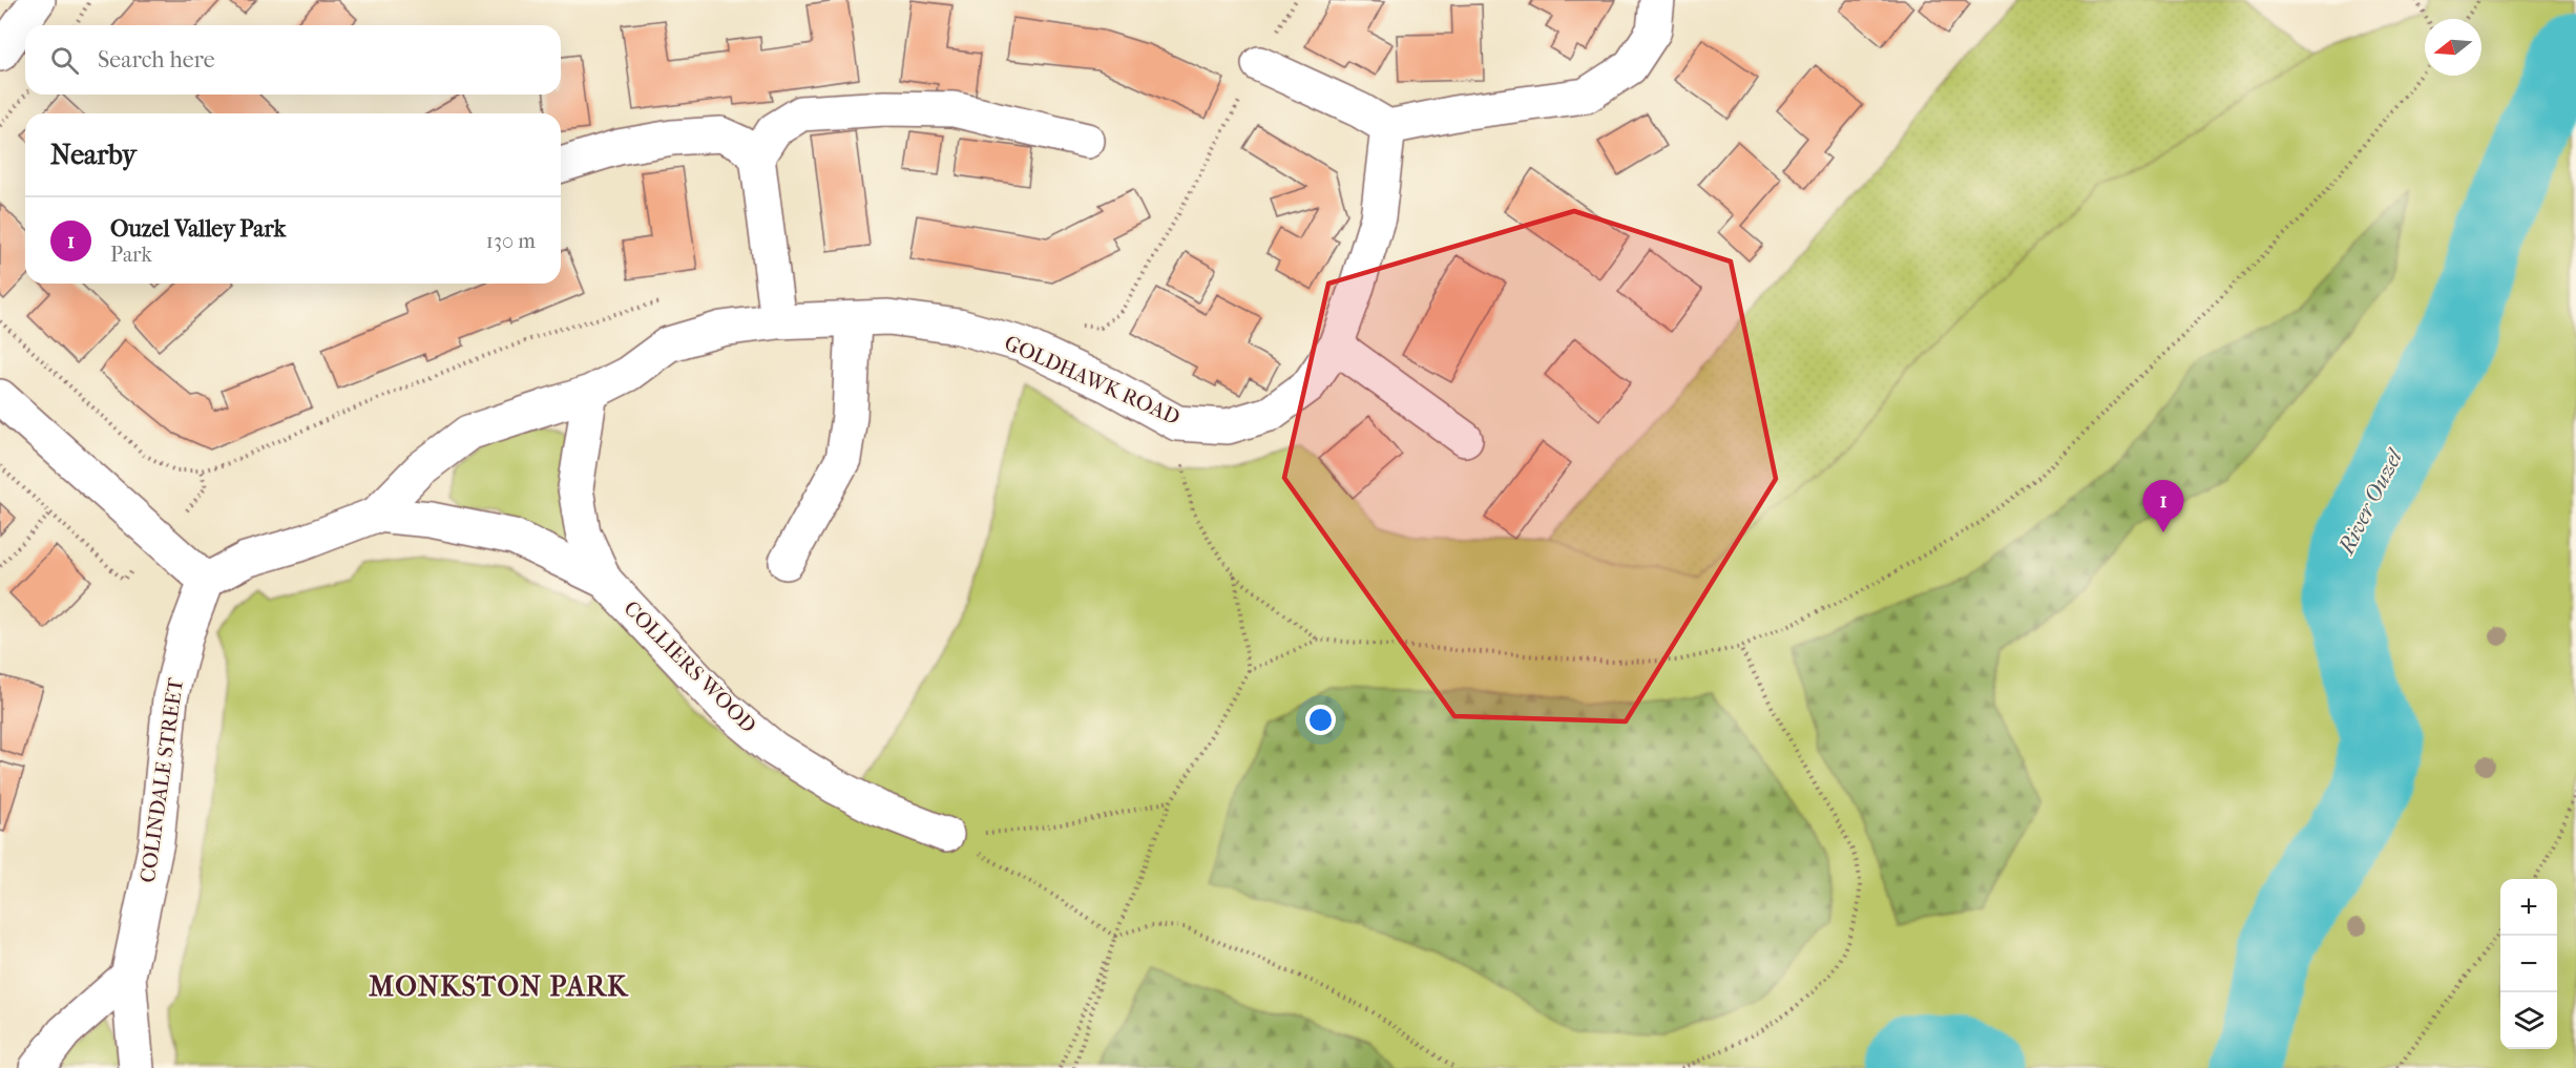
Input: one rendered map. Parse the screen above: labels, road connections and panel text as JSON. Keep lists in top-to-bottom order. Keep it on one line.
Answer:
{"streets":{"street":["GOLDHAWK ROAD","COLLIERS WOOD","COLINDALE STREET"]},"crossings":[["GOLDHAWK ROAD","COLLIERS WOOD"],["GOLDHAWK ROAD","COLINDALE STREET"]],"districts":["MONKSTON PARK"],"water":["River Ouzel"],"north":"left","page":{"search":"Search here","heading":"Nearby","list":[{"mark":"1","name":"Ouzel Valley Park","note":"Park","value":"130 m"}],"pins":"1","map_buttons":["+","−"]}}
